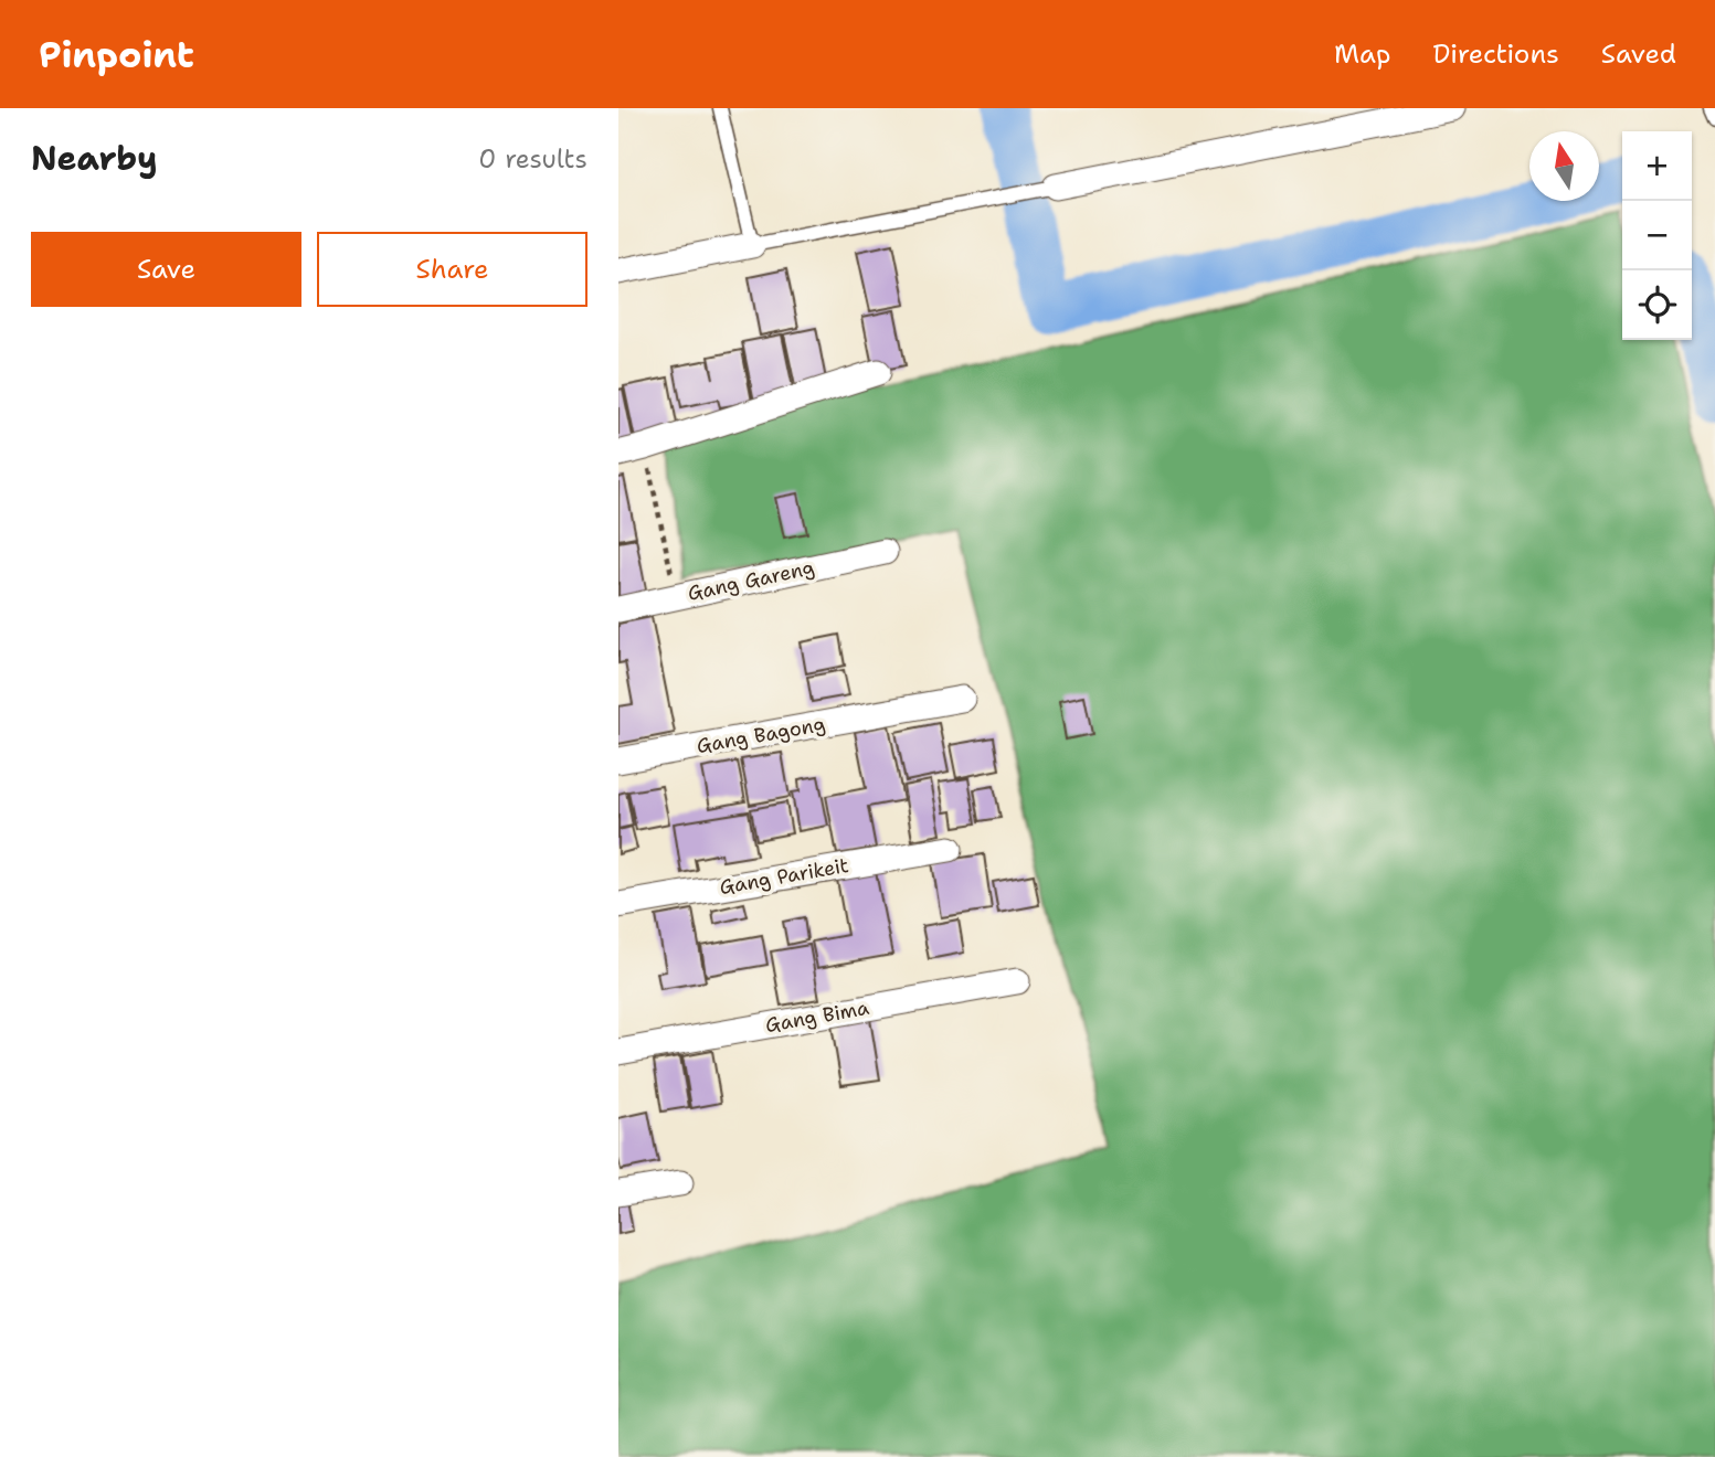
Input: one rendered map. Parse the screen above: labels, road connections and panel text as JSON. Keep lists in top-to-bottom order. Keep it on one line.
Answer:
{"streets":{"street":["Gang Gareng","Gang Bagong","Gang Parikeit","Gang Bima"]},"north":"top","page":{"header":"Pinpoint","nav":["Map","Directions","Saved"],"heading":["Nearby","0 results"],"map_buttons":["+","−"],"buttons":["Save","Share"]}}
